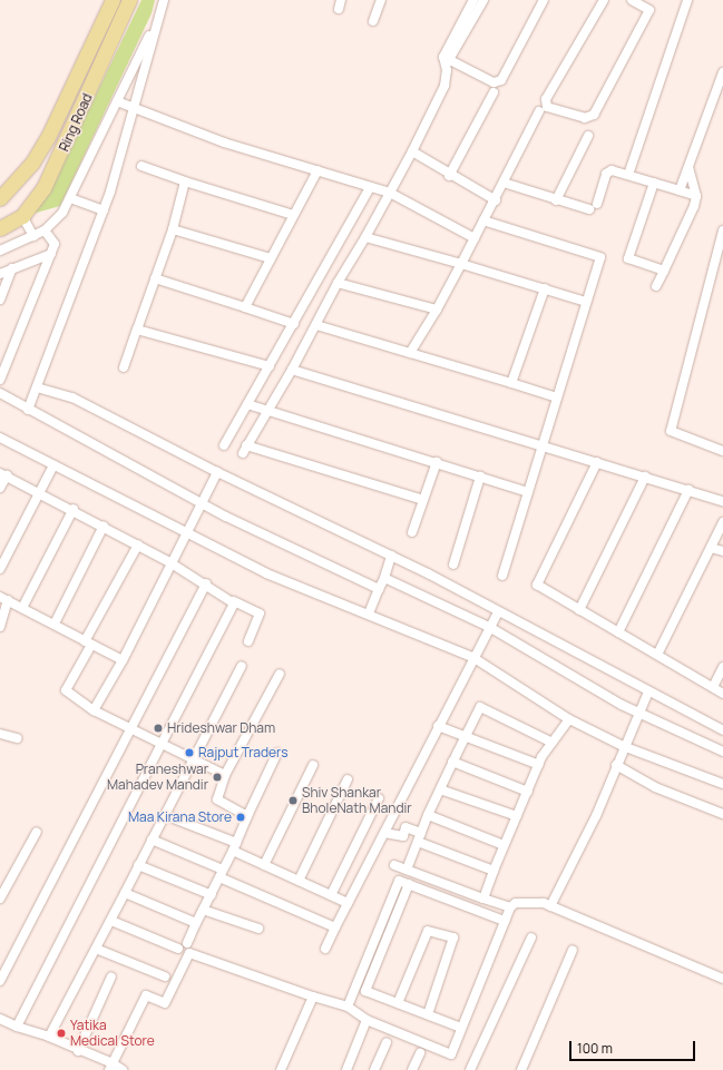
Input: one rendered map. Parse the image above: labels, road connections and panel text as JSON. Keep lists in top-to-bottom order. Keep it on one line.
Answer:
{"streets":{"main road":["Ring Road"]},"places":["Hrideshwar Dham","Rajput Traders","Praneshwar Mahadev Mandir","Shiv Shankar BholeNath Mandir","Maa Kirana Store","Yatika Medical Store"],"scale_bar":"100 m"}
